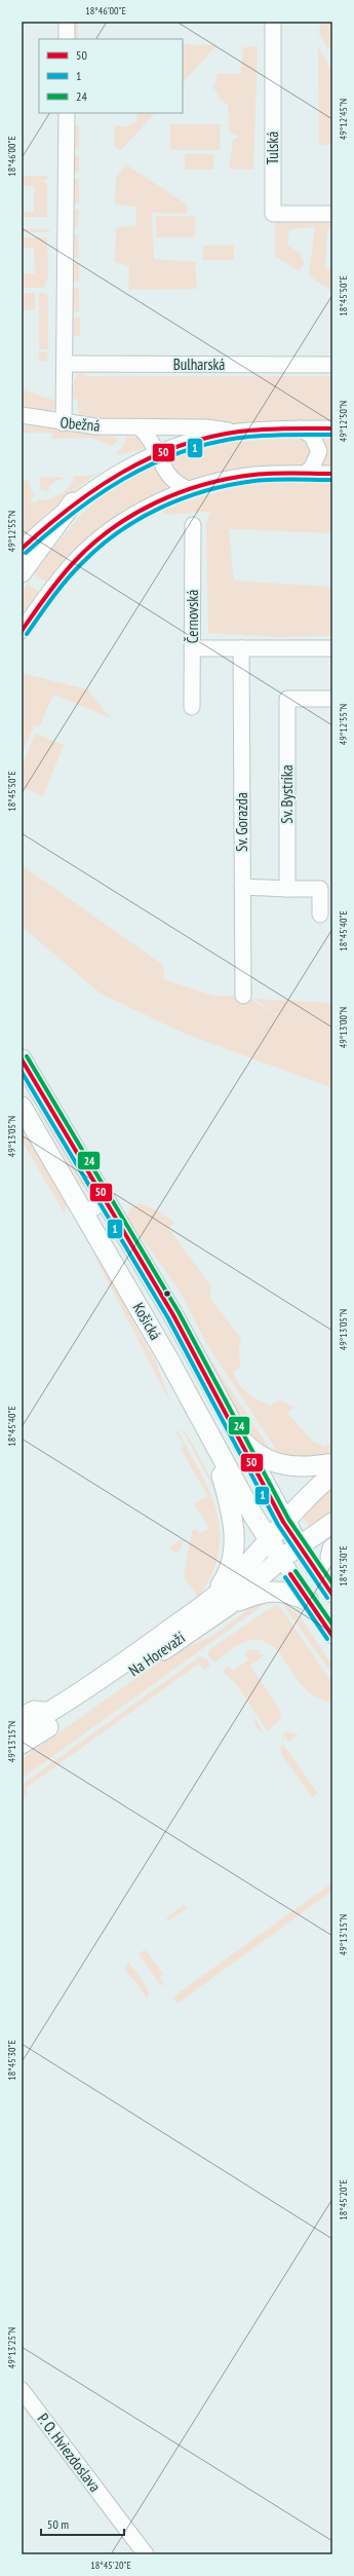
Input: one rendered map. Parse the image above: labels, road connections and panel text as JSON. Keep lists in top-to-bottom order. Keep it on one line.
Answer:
{"streets":{"main road":["Košická","Na Horevaží"],"street":["Tulská","Bulharská","Obežná","Černovská","Sv. Bystríka","Sv. Gorazda","P. O. Hviezdoslava"]},"crossings":[["Košická","Na Horevaží"]],"lines":["transit line 50","transit line 1","transit line 24"],"legend":["50","1","24"],"scale_bar":"50 m","coordinates":["18°46'00\"E","49°12'45\"N","18°45'50\"E","49°12'50\"N","49°12'55\"N","18°45'40\"E","49°13'00\"N","49°13'05\"N","18°45'30\"E","49°13'15\"N","18°45'20\"E","49°13'25\"N"]}
